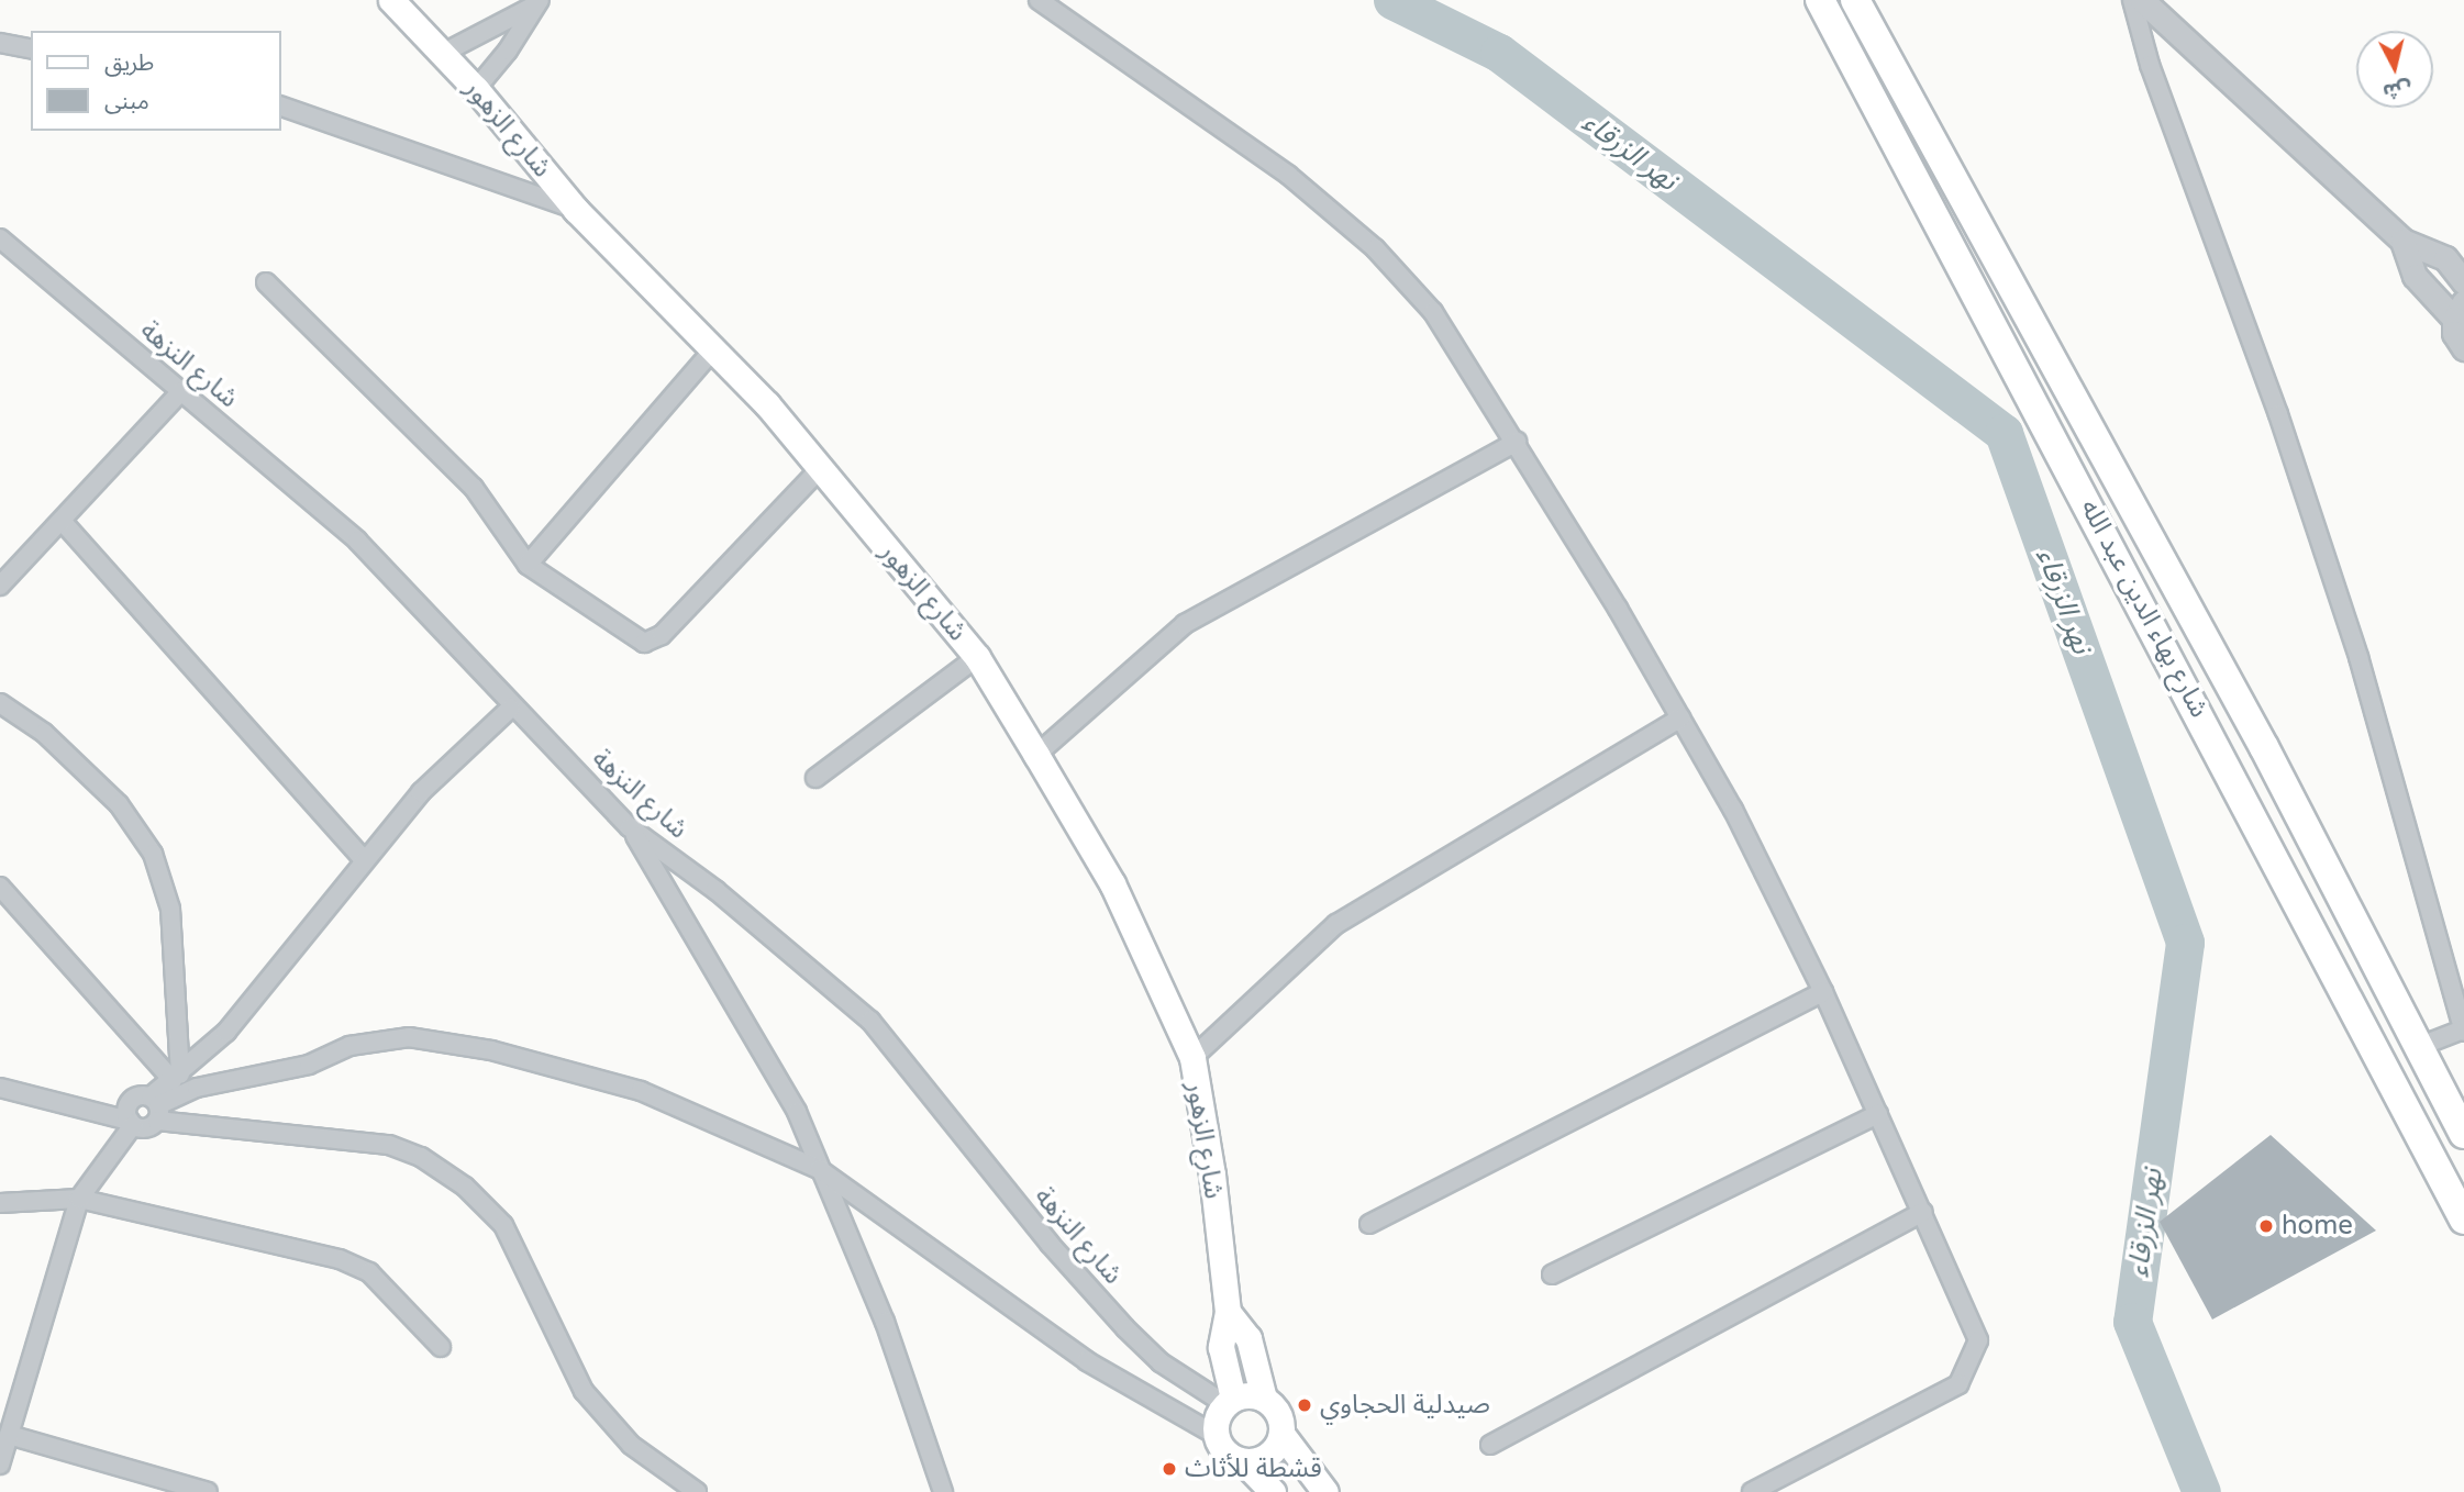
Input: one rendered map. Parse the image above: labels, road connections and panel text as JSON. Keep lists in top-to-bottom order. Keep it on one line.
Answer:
{"streets":{"main road":["شارع الزهور","شارع بهاء الدين عبد الله"],"street":["شارع النزهة"]},"crossings":[["شارع الزهور","شارع النزهة"]],"water":["نهر الزرقاء"],"places":["home","صيدلية الحجاوي","قشطة للأثاث"],"legend":["طريق","مبنى"],"north":"bottom"}
